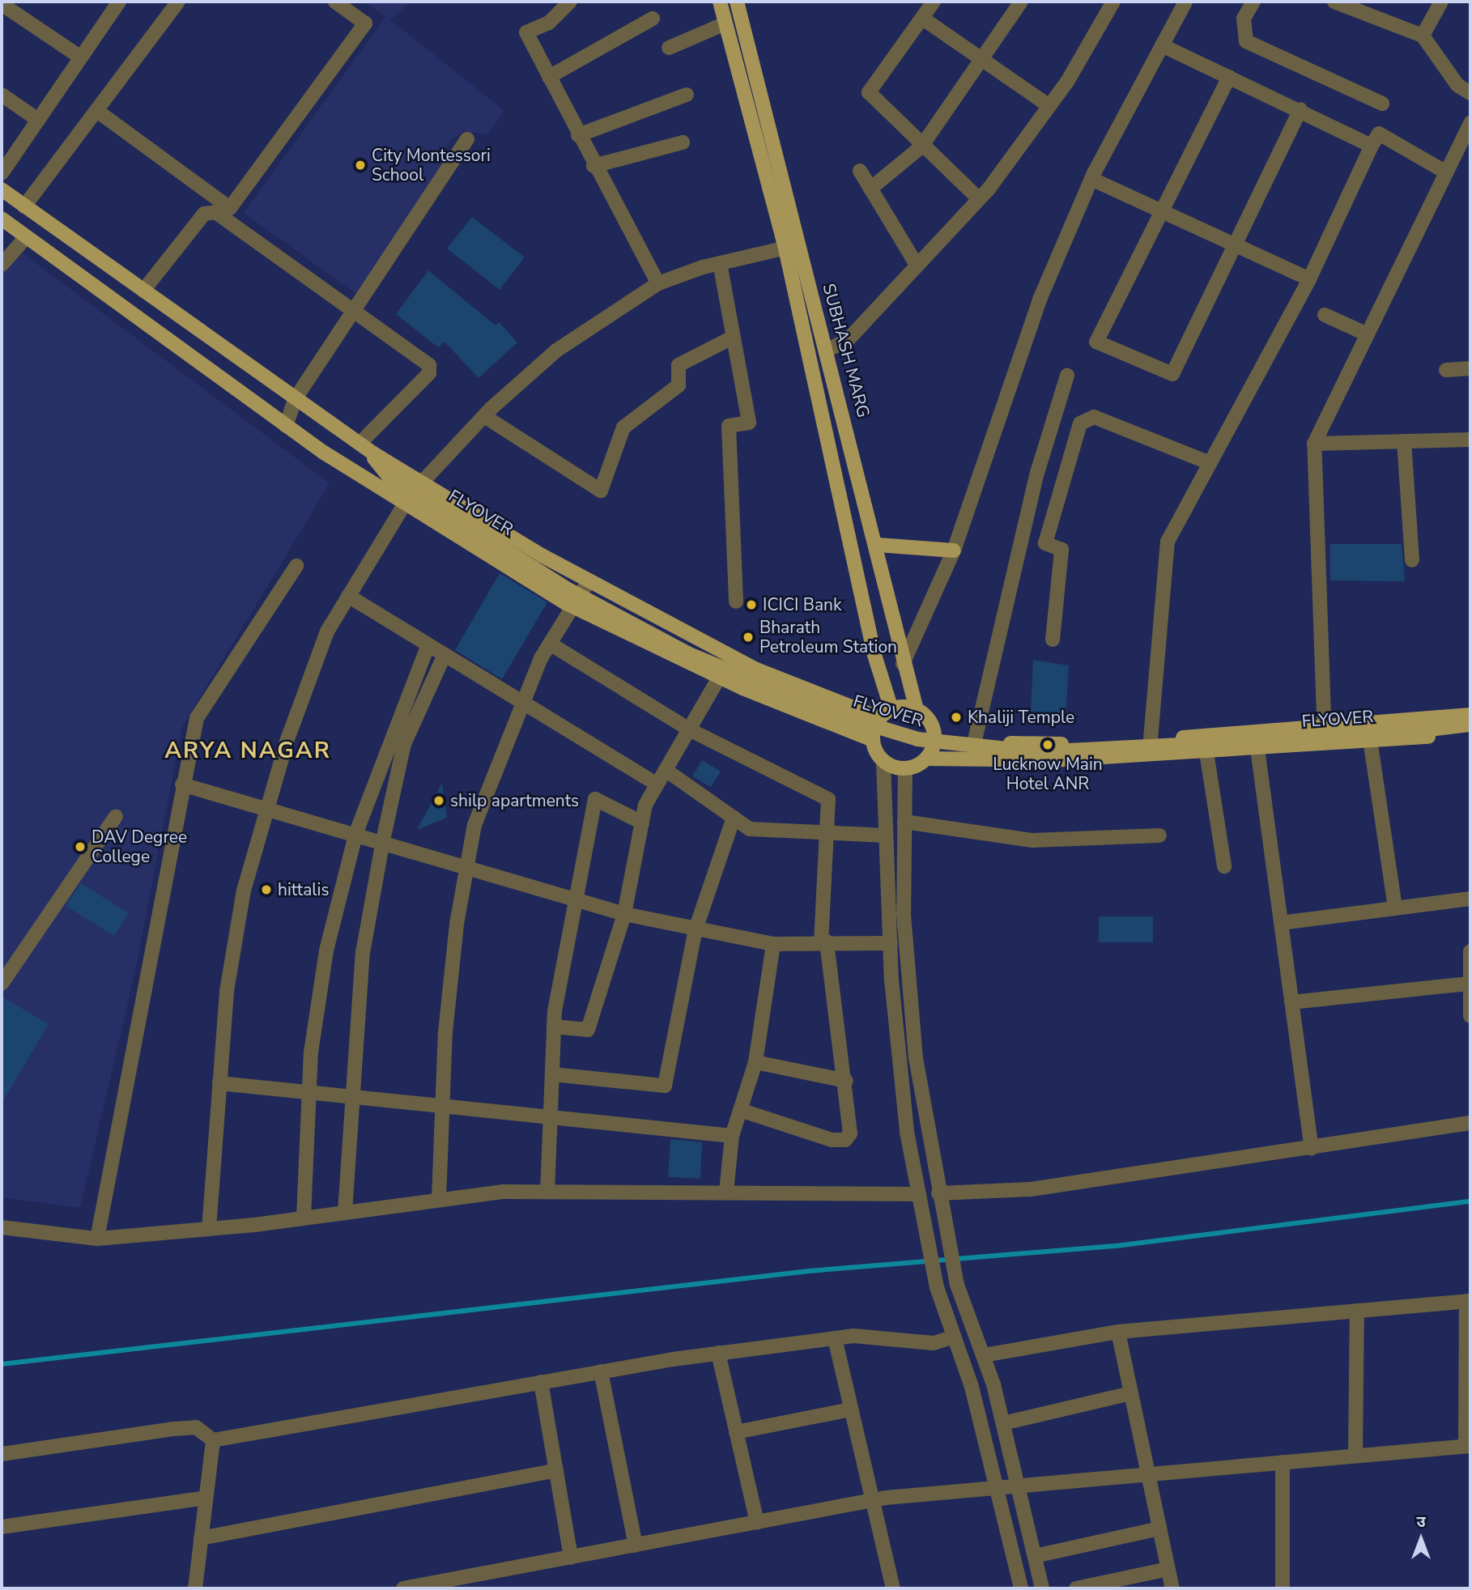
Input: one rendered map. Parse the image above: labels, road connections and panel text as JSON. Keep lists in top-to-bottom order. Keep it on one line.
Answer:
{"streets":{"main road":["SUBHASH MARG","FLYOVER"]},"districts":["ARYA NAGAR"],"places":["City Montessori School","ICICI Bank","Bharath Petroleum Station","Khaliji Temple","Lucknow Main Hotel ANR","shilp apartments","DAV Degree College","hittalis"],"north":"top"}
